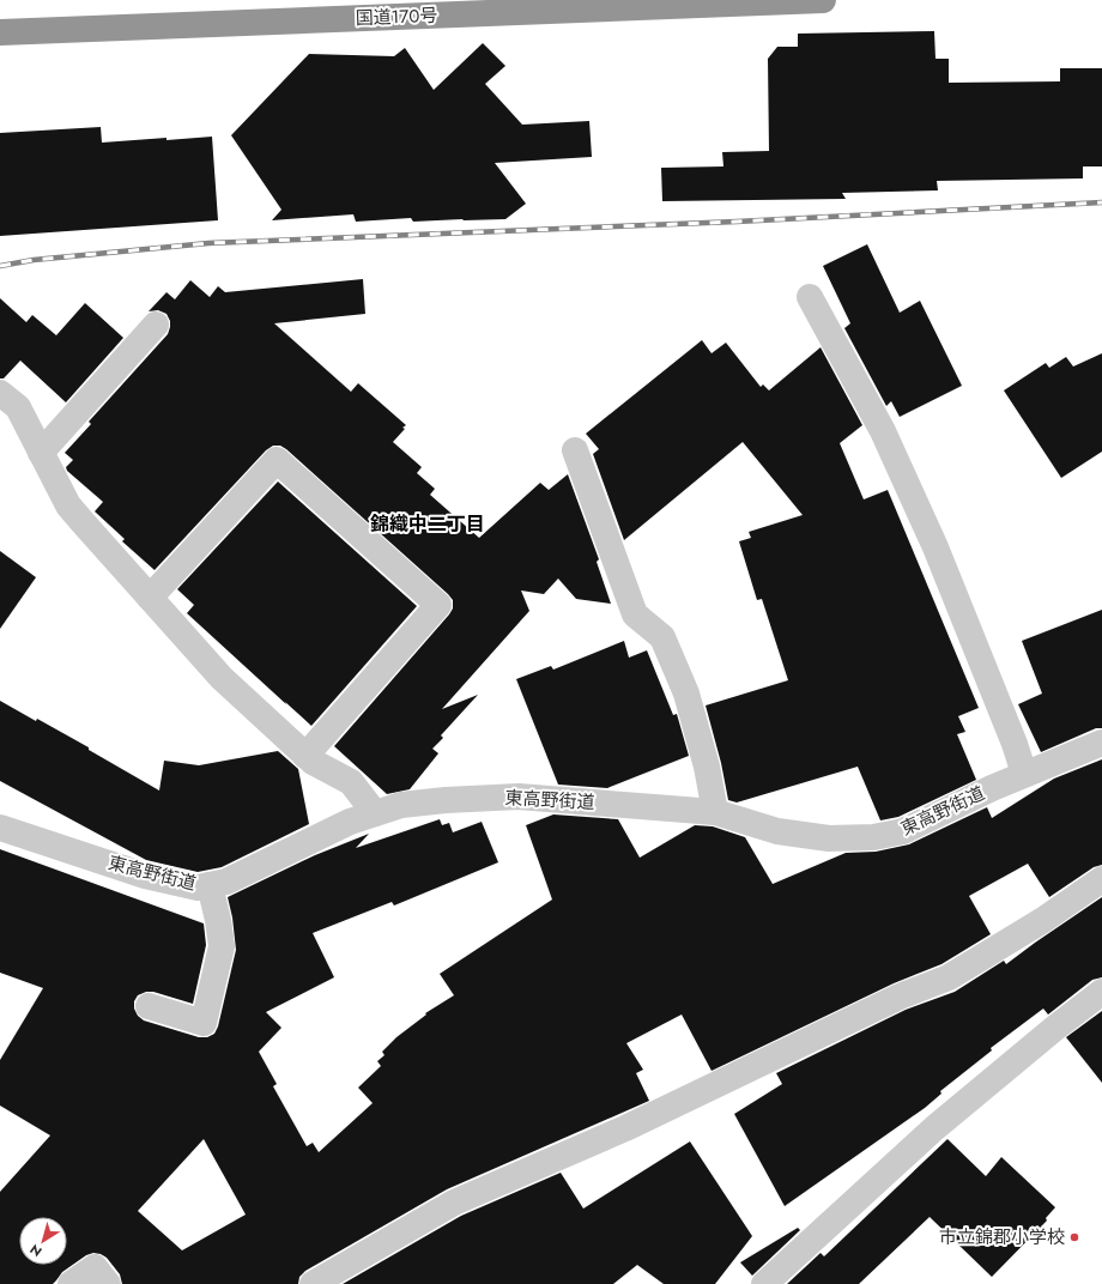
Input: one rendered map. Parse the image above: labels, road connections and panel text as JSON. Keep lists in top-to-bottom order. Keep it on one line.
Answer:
{"streets":{"highway":["国道170号"],"street":["東高野街道"]},"districts":["錦織中二丁目"],"places":["市立錦郡小学校"],"north":"bottom left"}
